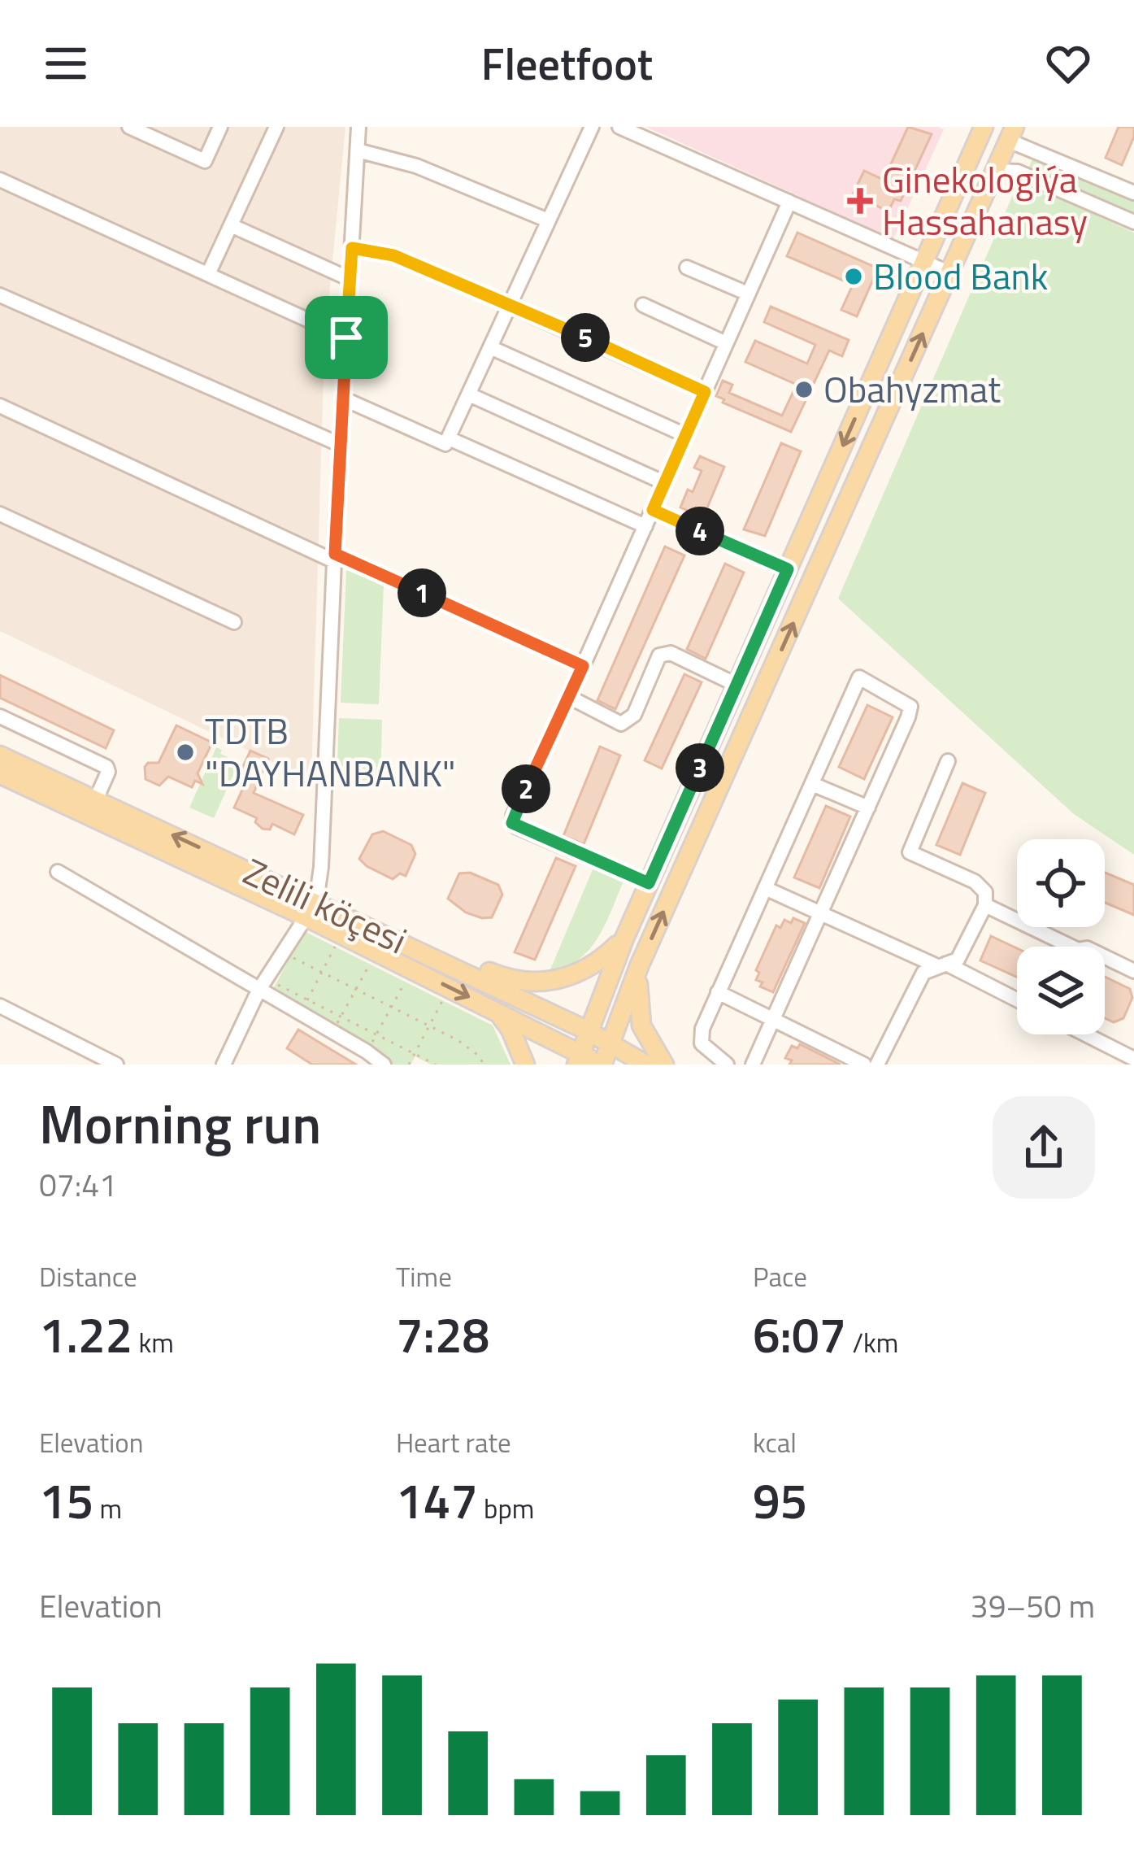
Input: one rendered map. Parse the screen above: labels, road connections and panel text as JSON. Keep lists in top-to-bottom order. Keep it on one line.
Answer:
{"streets":{"main road":["Zelili köçesi"]},"places":{"health":["Ginekologiýa Hassahanasy"],"other":["Blood Bank","Obahyzmat","TDTB \"DAYHANBANK\""]},"page":{"header":"Fleetfoot","pins":["5","4","1","3","2"],"heading":["Morning run","07:41"],"stats":[["Distance","1.22 km"],["Time","7:28"],["Pace","6:07 /km"],["Elevation","15 m"],["Heart rate","147 bpm"],["kcal","95"]],"chart":["Elevation","39–50 m"]}}
